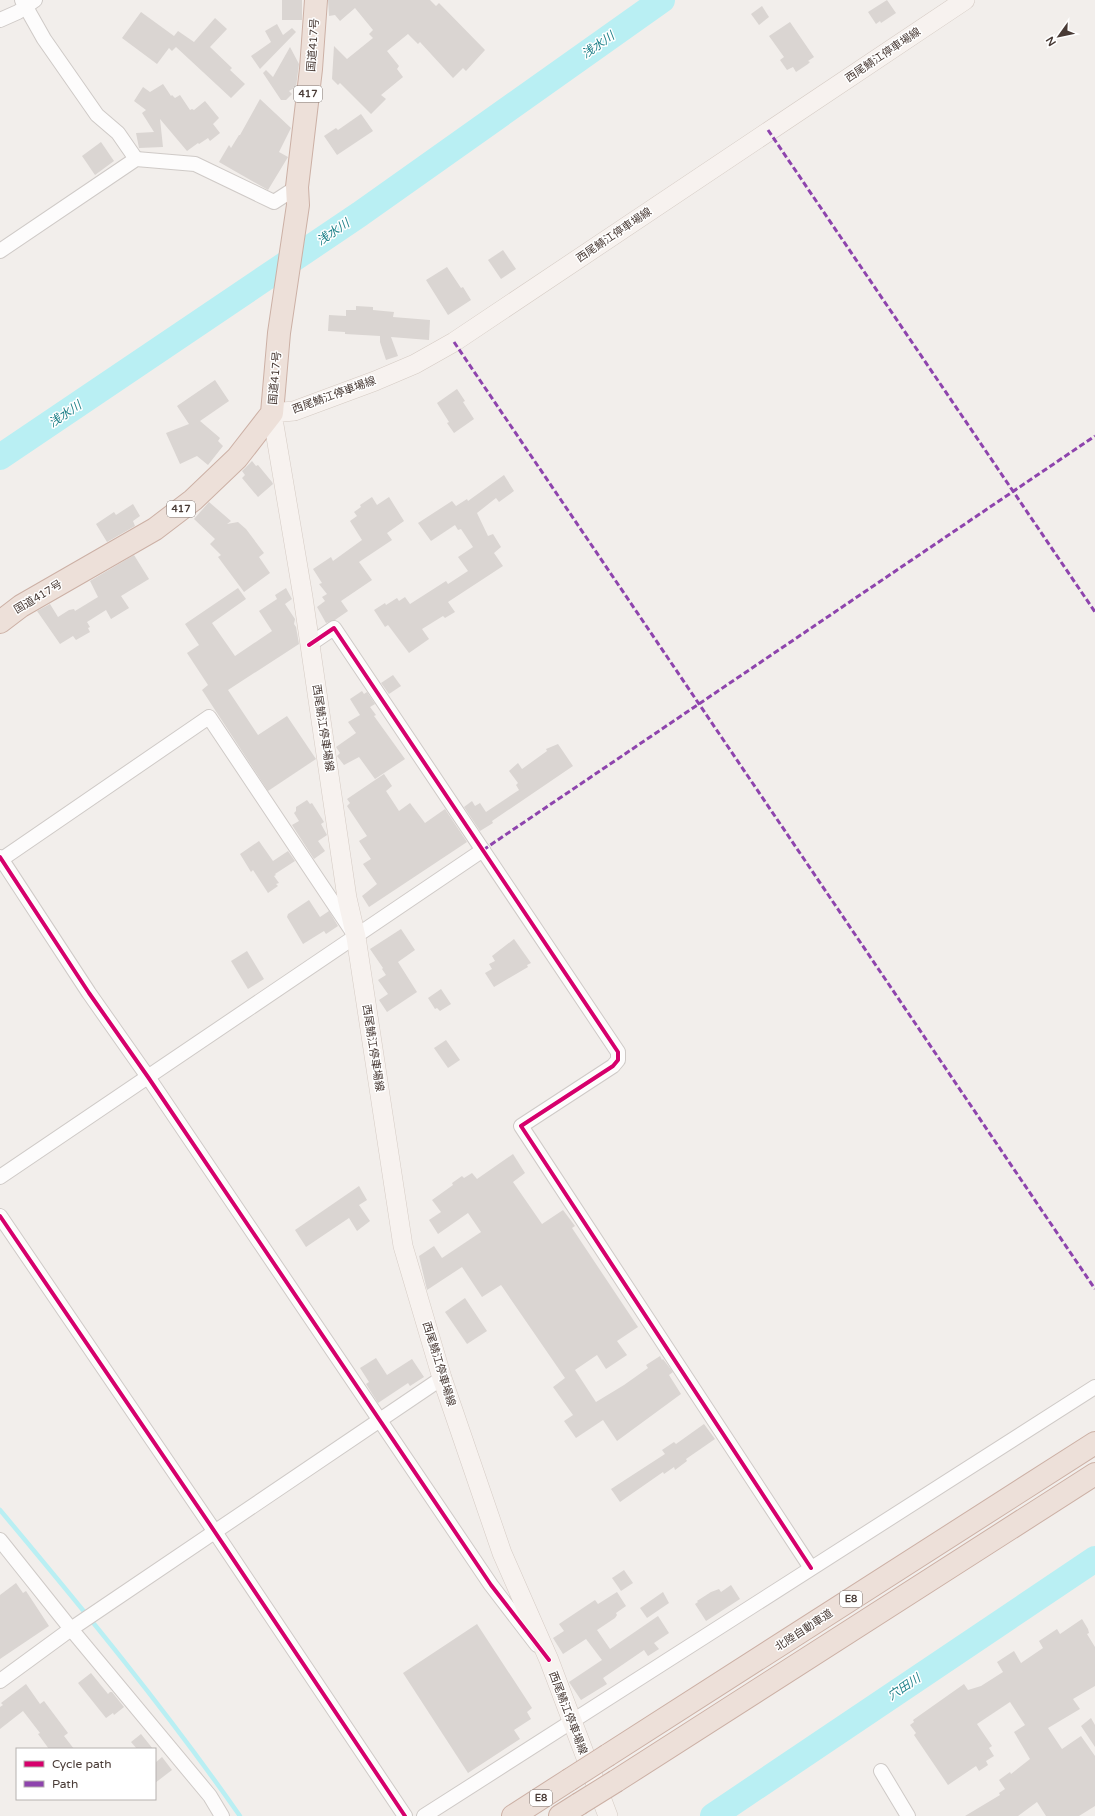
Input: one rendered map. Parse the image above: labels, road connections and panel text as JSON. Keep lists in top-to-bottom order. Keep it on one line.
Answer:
{"streets":{"highway":["国道417号","417","E8","北陸自動車道"],"main road":["西尾鯖江停車場線"]},"crossings":[["国道417号","西尾鯖江停車場線"]],"water":["浅水川","穴田川"],"legend":["Cycle path","Path"],"north":"bottom left"}
